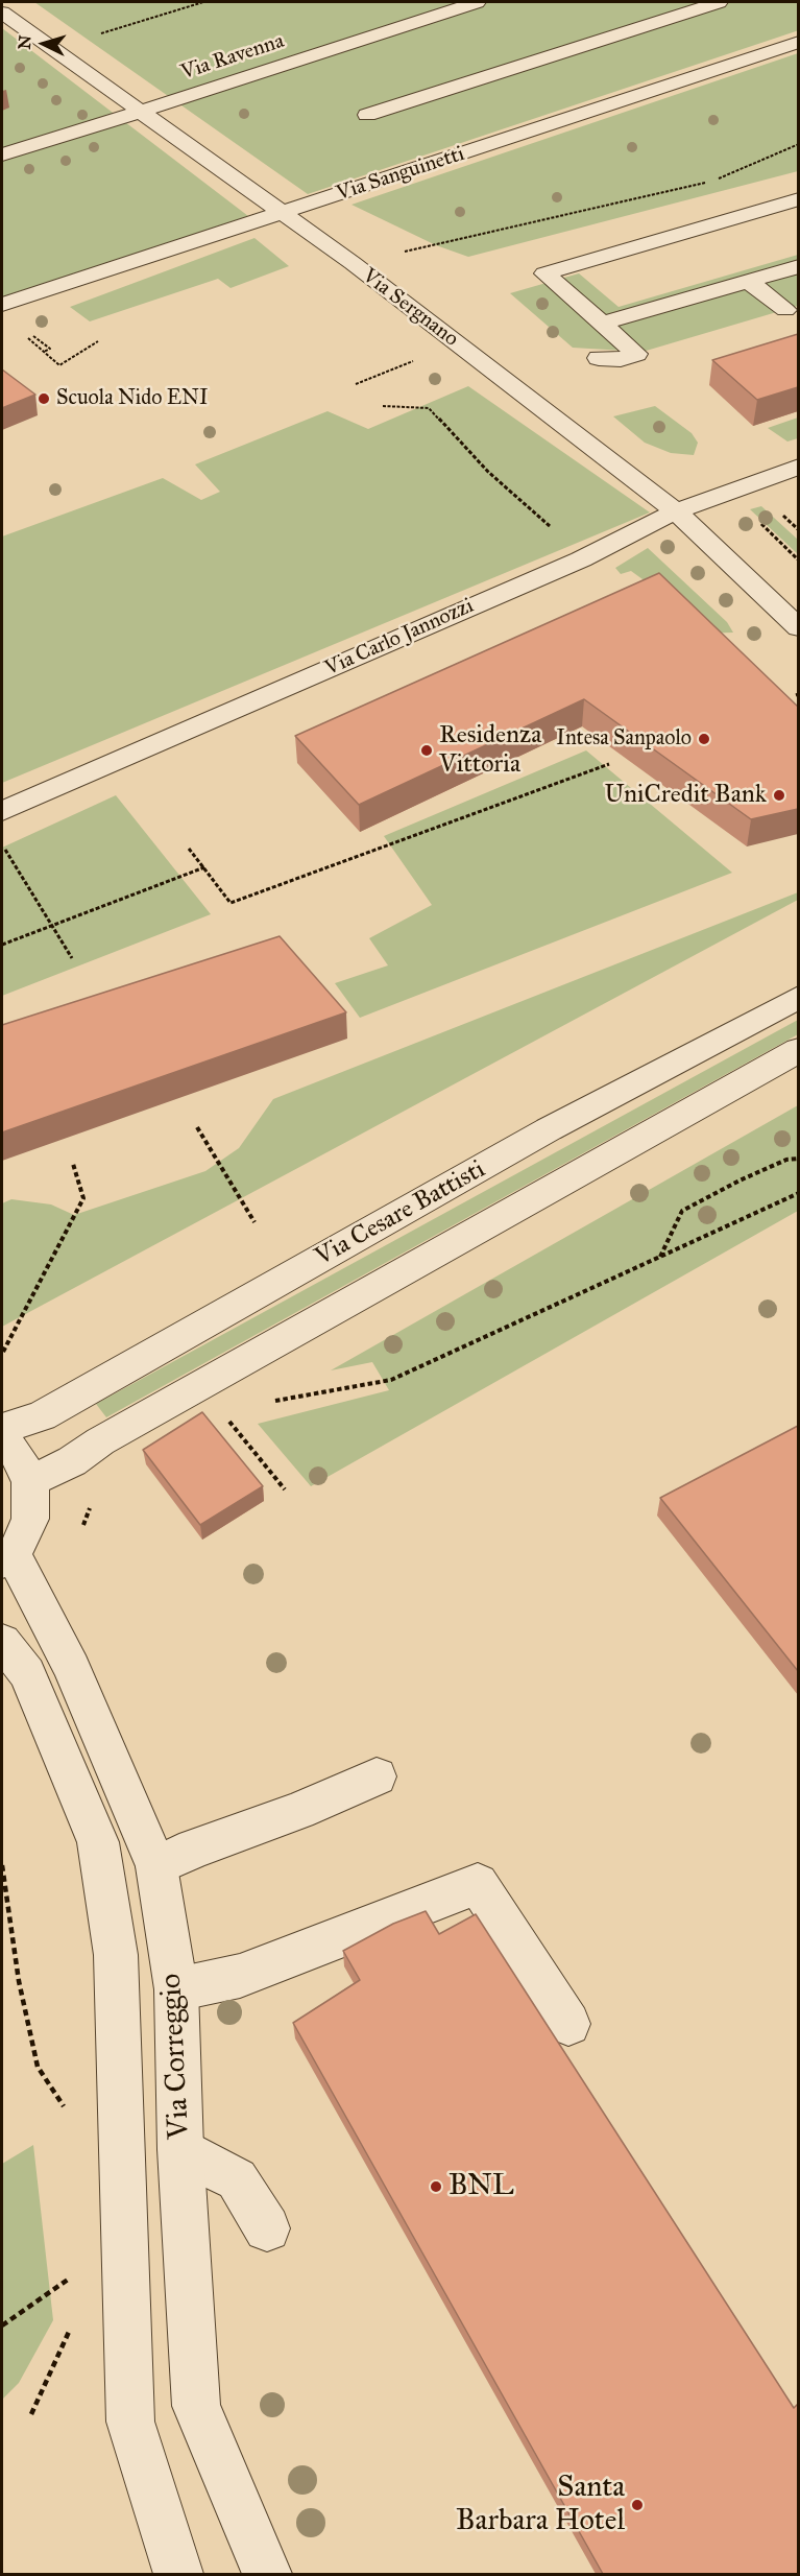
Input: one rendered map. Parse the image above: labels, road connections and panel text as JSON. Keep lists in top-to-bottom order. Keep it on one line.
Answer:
{"streets":{"street":["Via Ravenna","Via Sanguinetti","Via Sergnano","Via Carlo Jannozzi","Via Cesare Battisti","Via Correggio"]},"crossings":[["Via Ravenna","Via Sergnano"],["Via Sanguinetti","Via Sergnano"],["Via Sergnano","Via Carlo Jannozzi"],["Via Cesare Battisti","Via Correggio"]],"places":["Scuola Nido ENI","Intesa Sanpaolo","Residenza Vittoria","UniCredit Bank","BNL","Santa Barbara Hotel"],"north":"left"}
